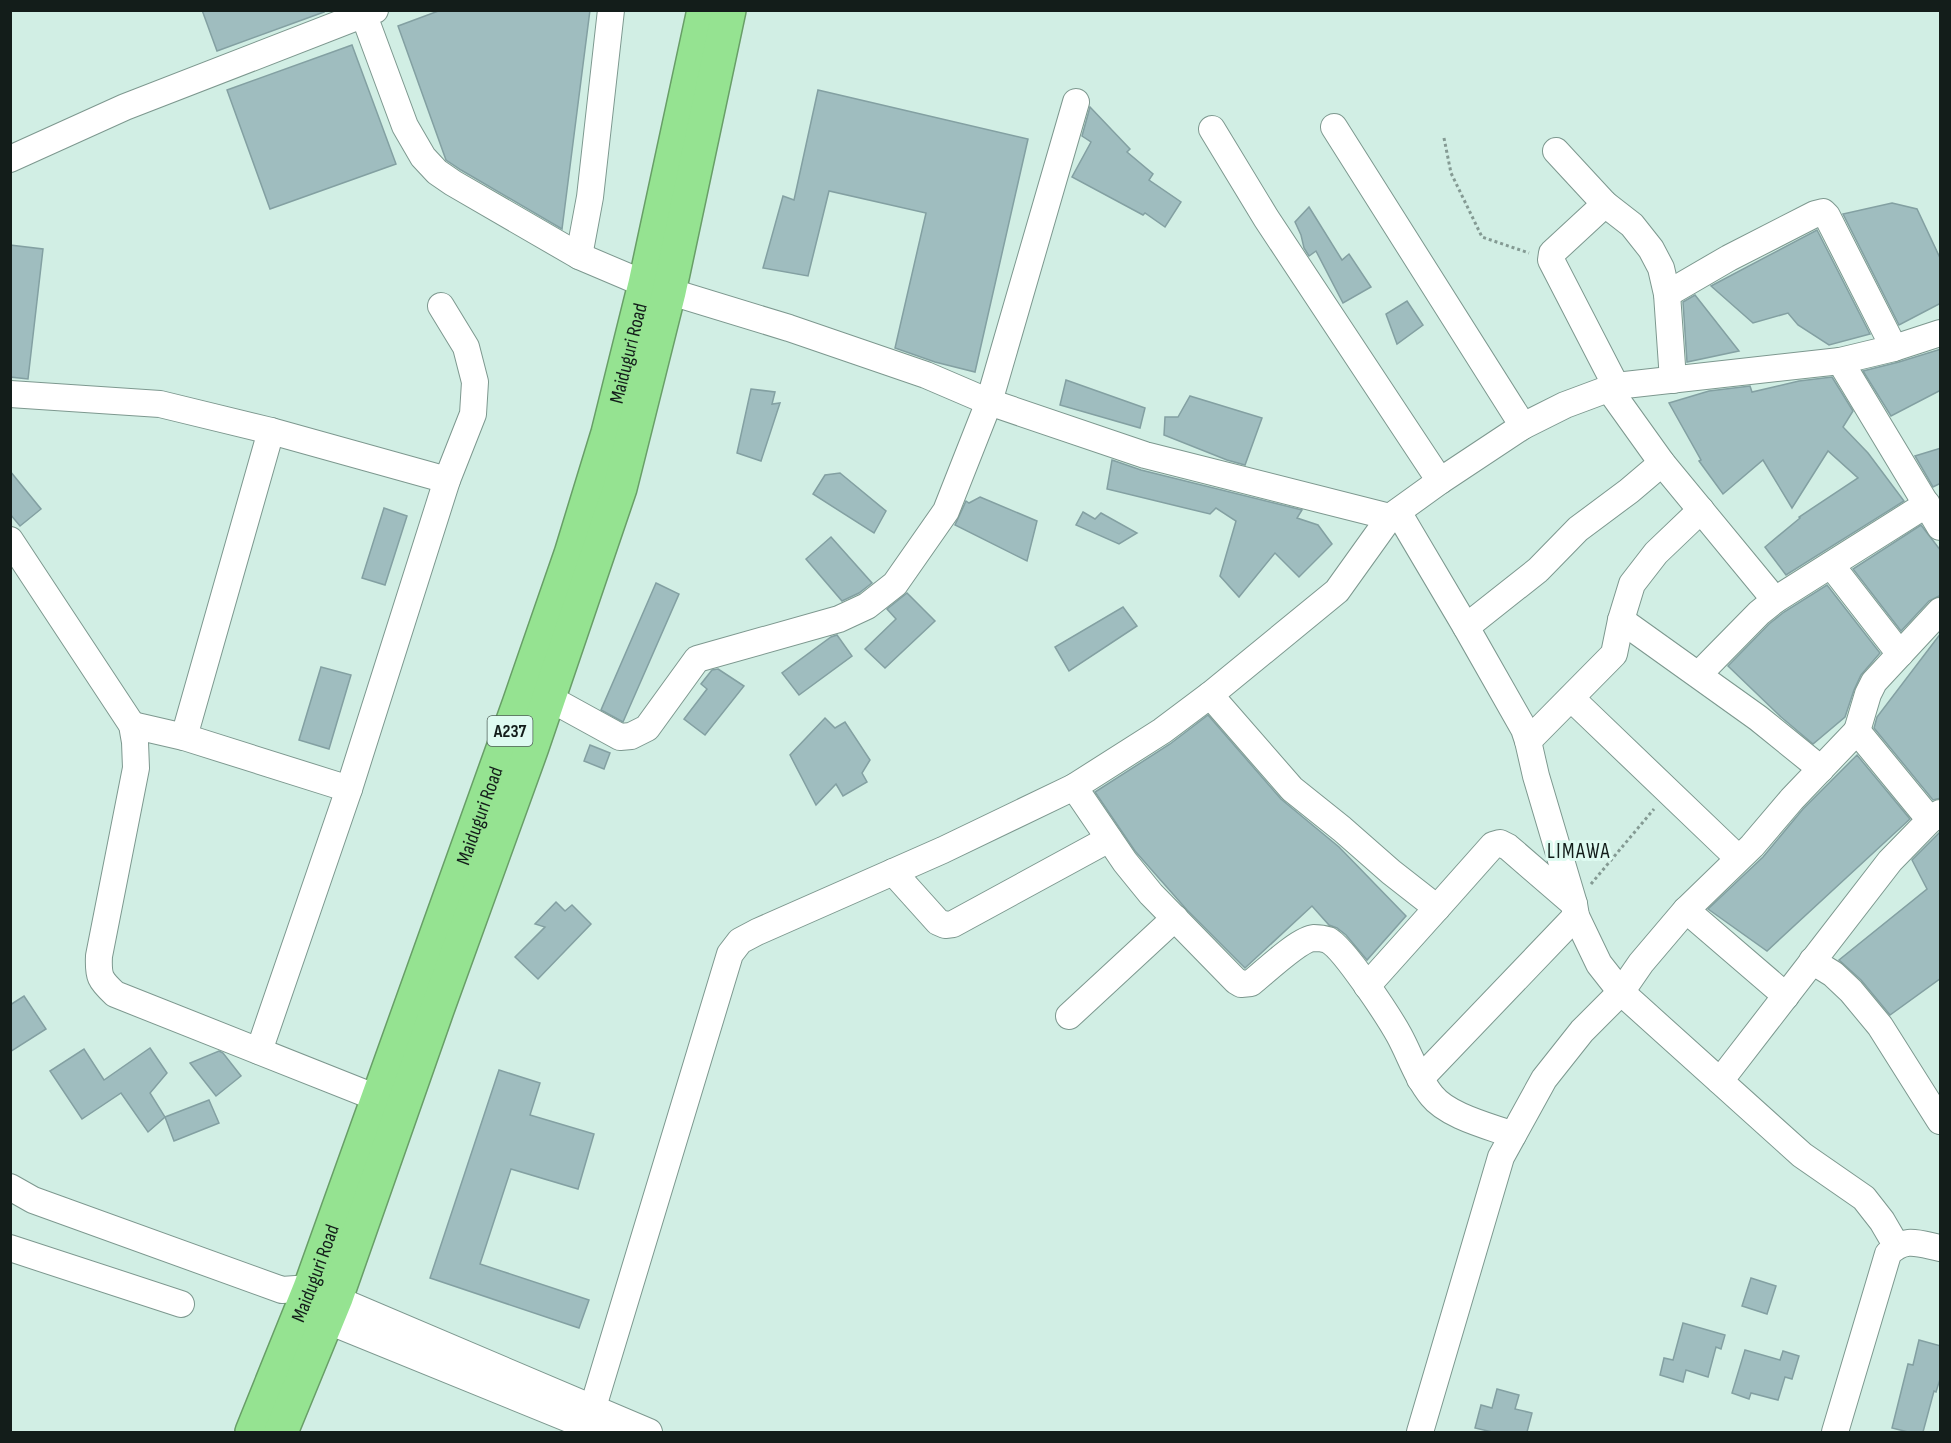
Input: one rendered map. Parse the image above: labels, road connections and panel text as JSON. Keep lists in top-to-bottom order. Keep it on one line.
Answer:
{"streets":{"highway":["Maiduguri Road","A237"]},"districts":["LIMAWA"]}
